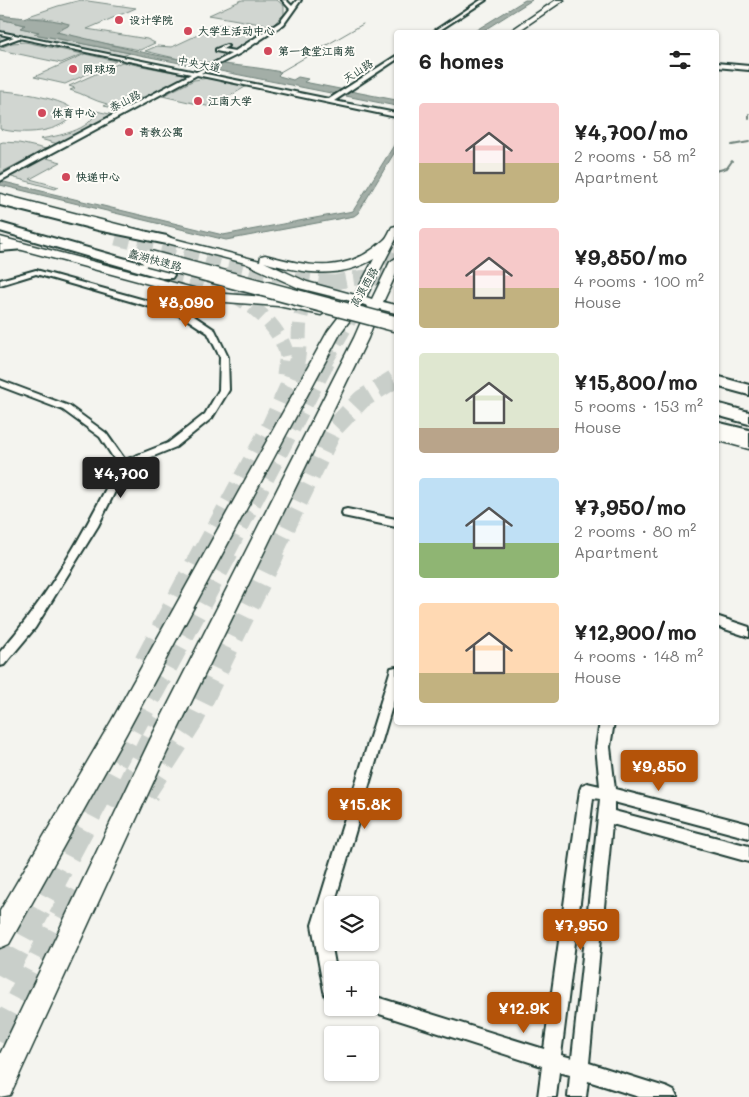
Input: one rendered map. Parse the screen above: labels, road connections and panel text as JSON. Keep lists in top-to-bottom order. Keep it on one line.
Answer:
{"streets":{"highway":["蠡湖快速路"],"main road":["高浪西路"],"street":["中央大道","天山路","泰山路"]},"crossings":[["中央大道","天山路"],["中央大道","泰山路"]],"places":["设计学院","大学生活动中心","第一食堂江南苑","网球场","江南大学","体育中心","青教公寓","快递中心"],"page":{"heading":"6 homes","list":[{"name":"¥4,700/mo","note":"2 rooms · 58 m² · Apartment"},{"name":"¥9,850/mo","note":"4 rooms · 100 m² · House"},{"name":"¥15,800/mo","note":"5 rooms · 153 m² · House"},{"name":"¥7,950/mo","note":"2 rooms · 80 m² · Apartment"},{"name":"¥12,900/mo","note":"4 rooms · 148 m² · House"}],"price":["¥8,090","¥4,700","¥9,850","¥15.8K","¥7,950","¥12.9K"],"map_buttons":["+","−"]}}
